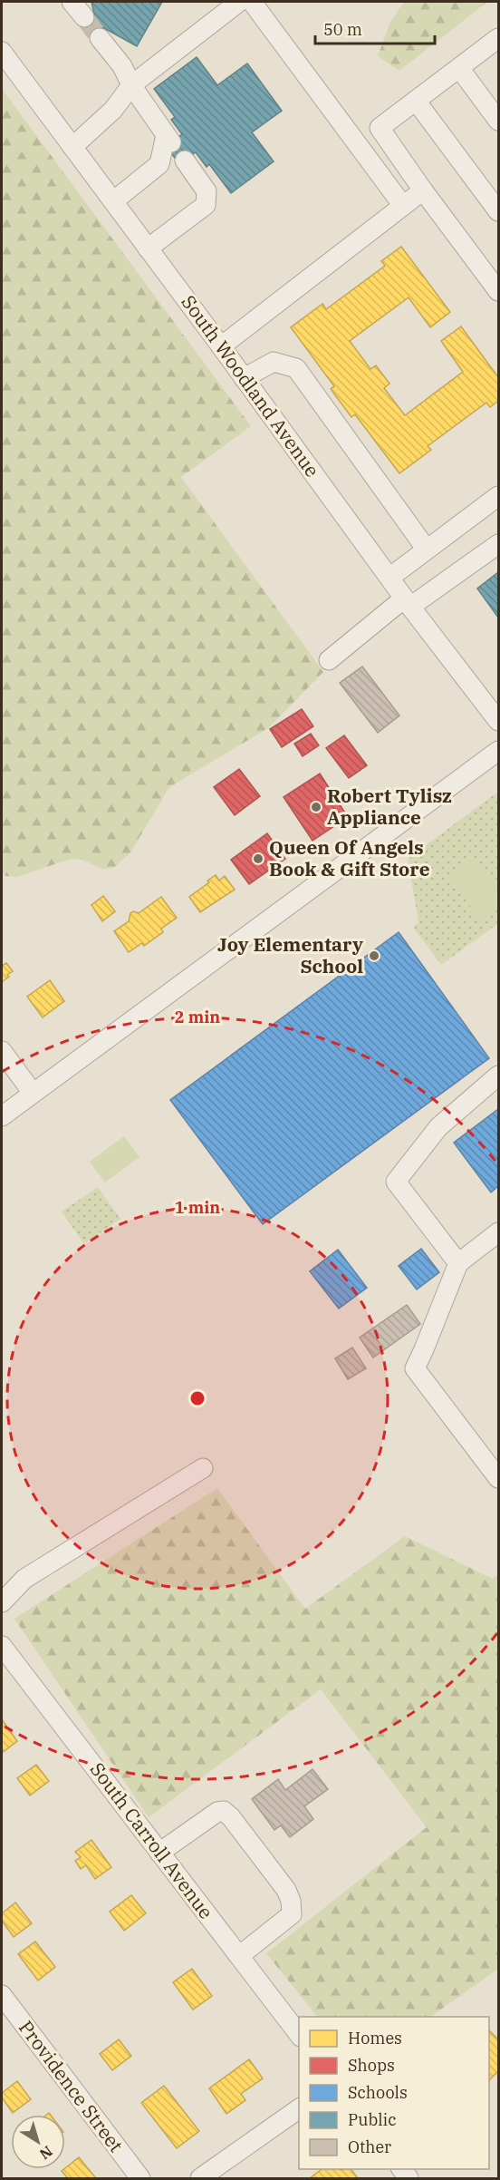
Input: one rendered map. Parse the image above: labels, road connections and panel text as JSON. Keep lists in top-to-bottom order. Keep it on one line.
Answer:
{"streets":{"street":["South Woodland Avenue","South Carroll Avenue","Providence Street"]},"places":["Robert Tylisz Appliance","Queen Of Angels Book & Gift Store","Joy Elementary School"],"legend":["Homes","Shops","Schools","Public","Other"],"scale_bar":"50 m","north":"bottom right","rings":["2 min","1 min"]}
